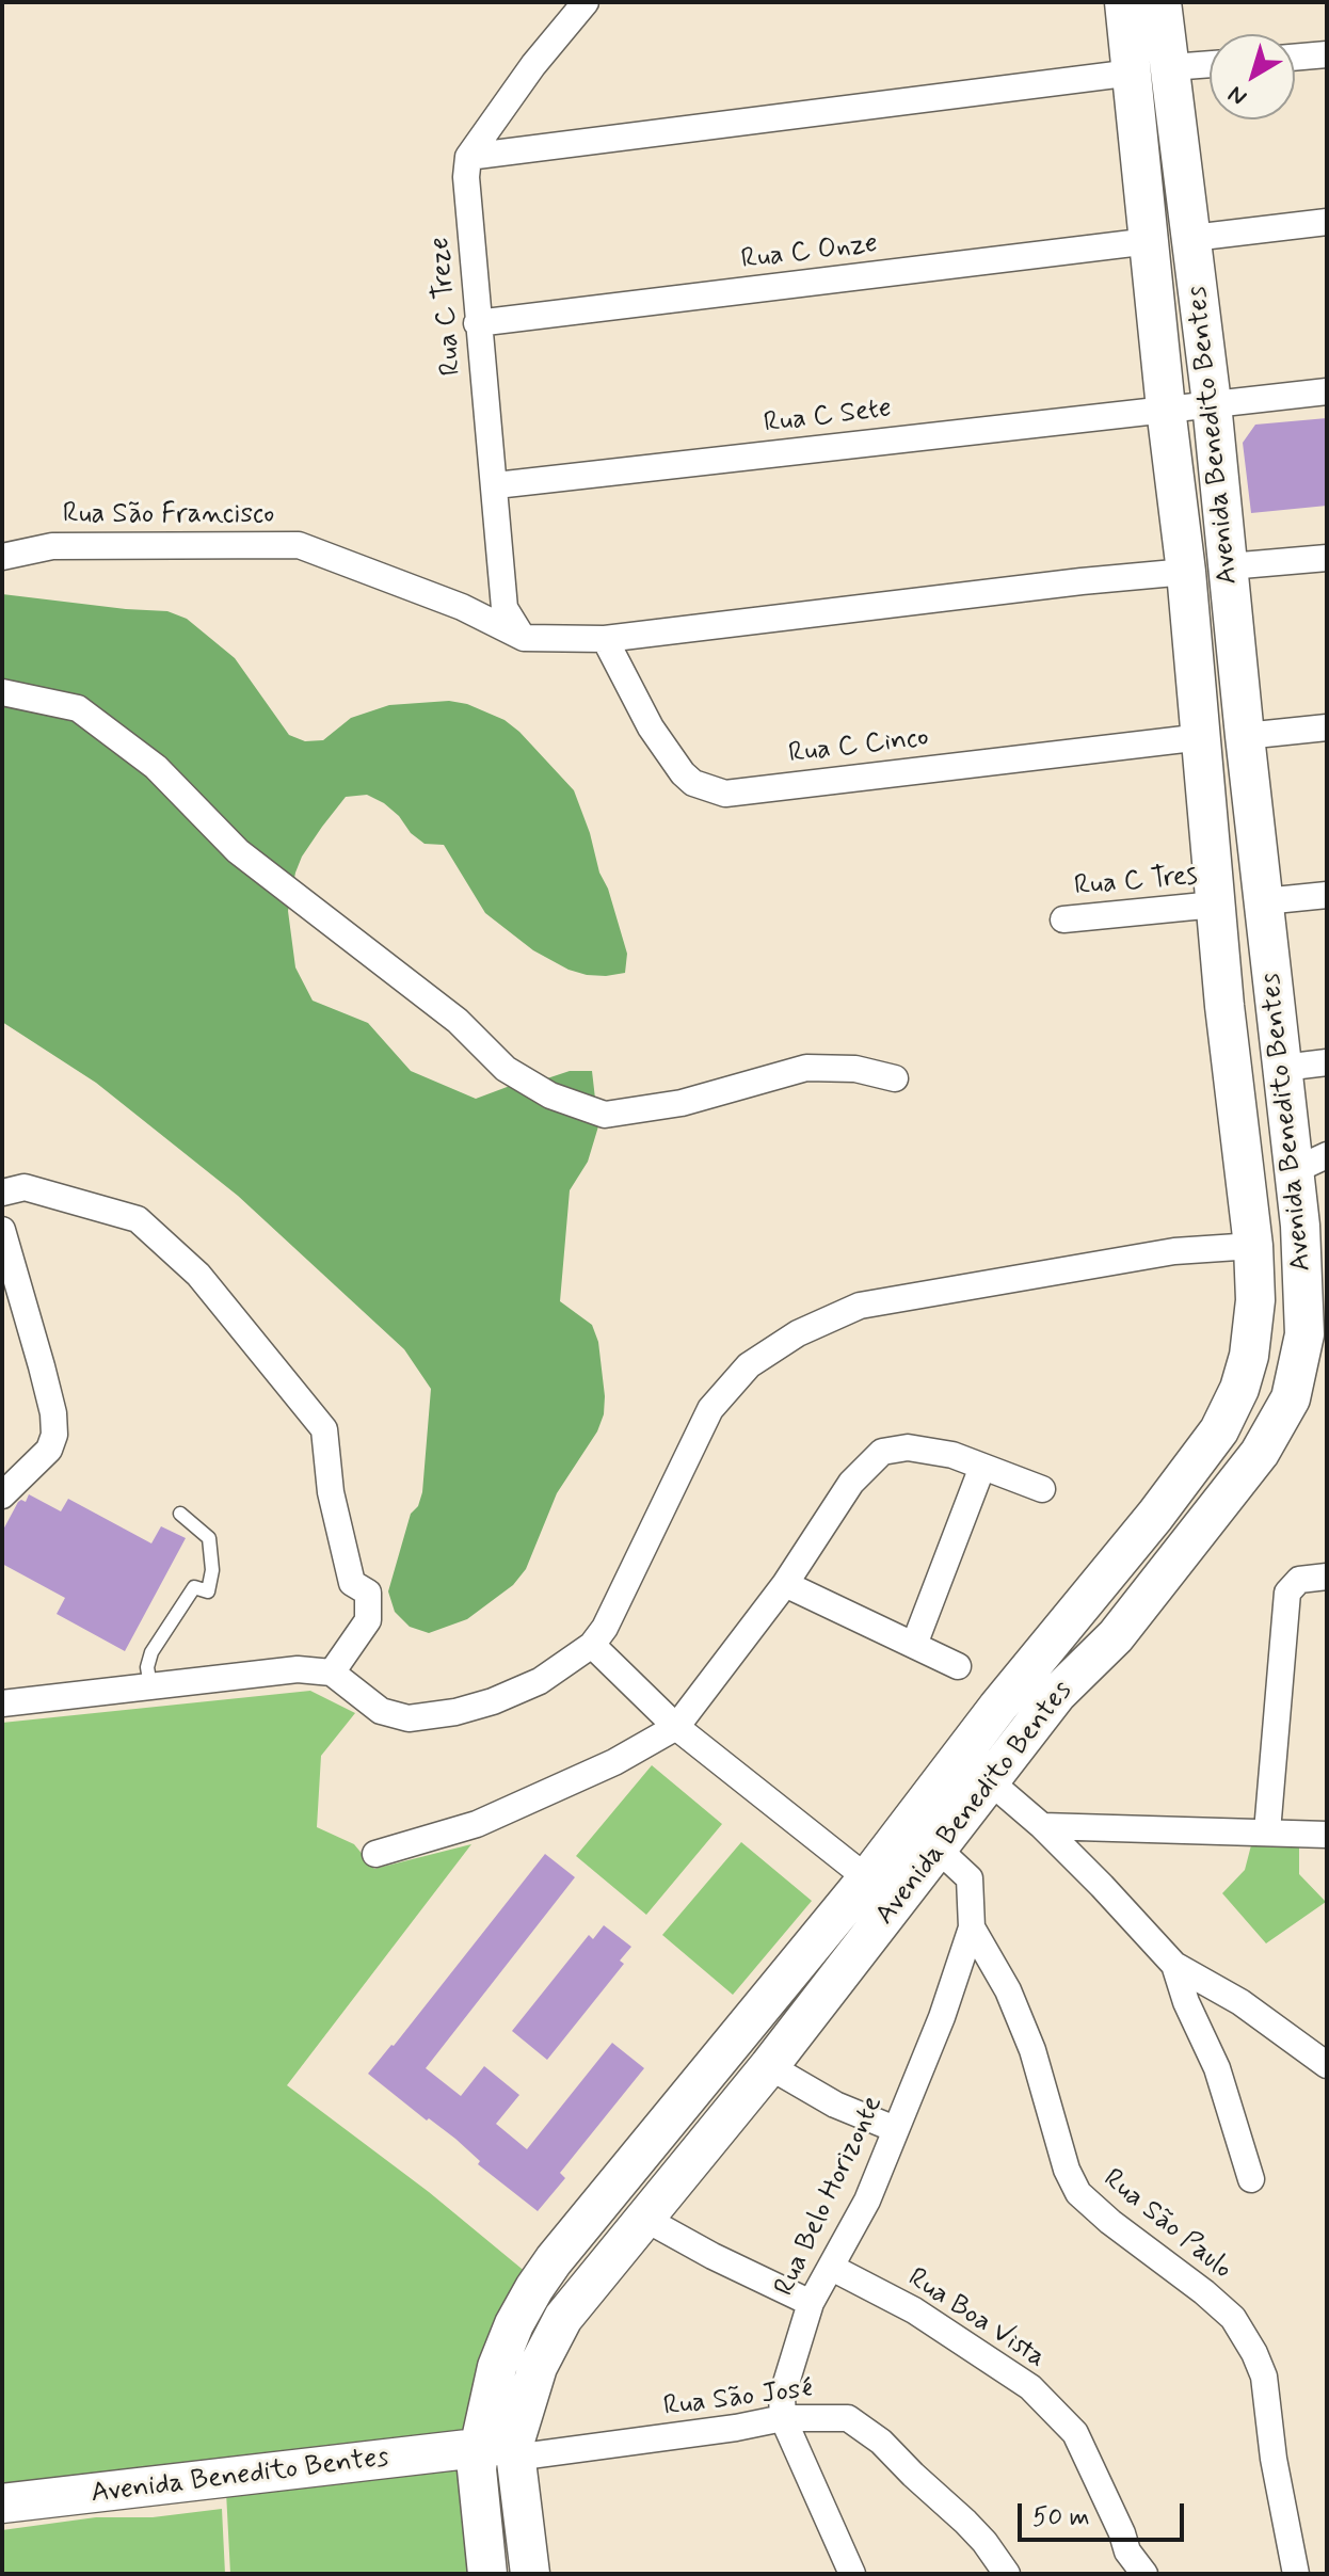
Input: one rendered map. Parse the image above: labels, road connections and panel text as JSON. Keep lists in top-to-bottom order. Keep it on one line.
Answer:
{"streets":{"street":["Rua C Onze","Rua C Treze","Rua C Sete","Avenida Benedito Bentes","Rua São Francisco","Rua C Cinco","Rua C Tres","Rua Belo Horizonte","Rua São Paulo","Rua Boa Vista","Rua São José"]},"crossings":[["Rua C Onze","Rua C Treze"],["Rua C Onze","Avenida Benedito Bentes"],["Rua C Treze","Rua C Sete"],["Rua C Treze","Rua São Francisco"],["Rua C Sete","Avenida Benedito Bentes"],["Avenida Benedito Bentes","Rua C Cinco"],["Avenida Benedito Bentes","Rua C Tres"],["Avenida Benedito Bentes","Rua Belo Horizonte"],["Avenida Benedito Bentes","Rua São José"],["Rua Belo Horizonte","Rua São Paulo"],["Rua Belo Horizonte","Rua Boa Vista"],["Rua Belo Horizonte","Rua São José"]],"scale_bar":"50 m","north":"bottom left"}
